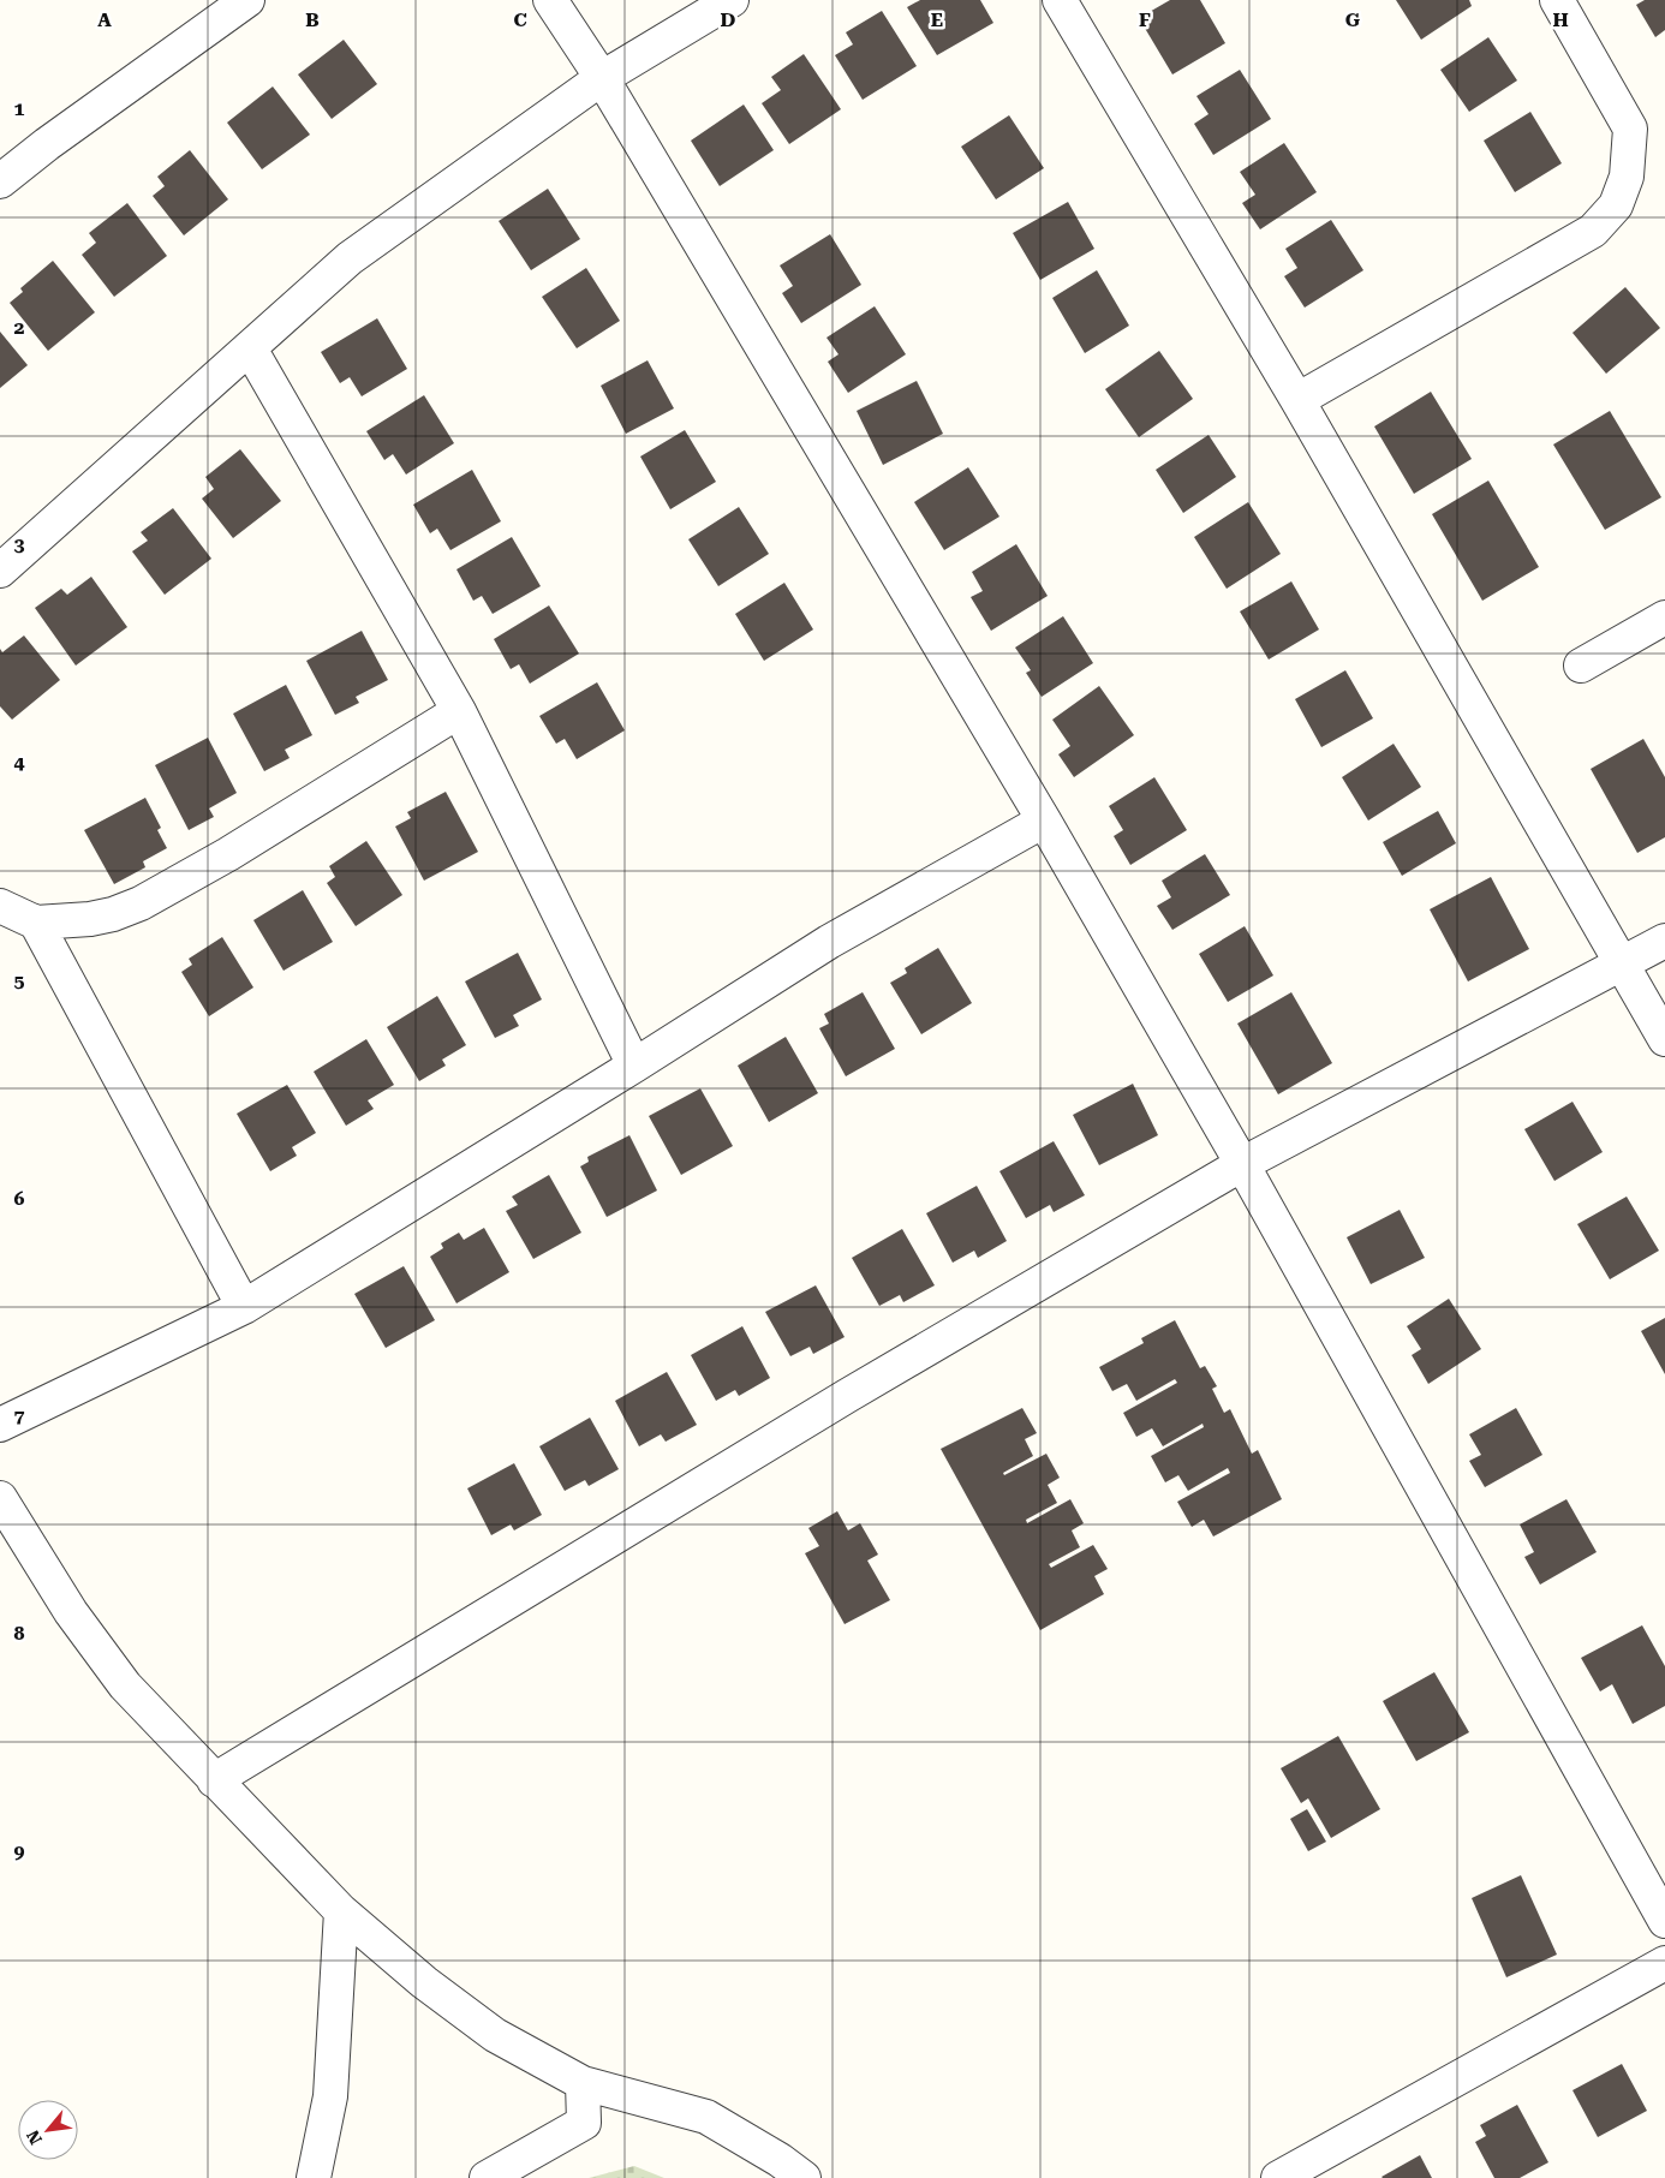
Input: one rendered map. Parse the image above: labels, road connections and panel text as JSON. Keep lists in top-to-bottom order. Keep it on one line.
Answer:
{"north":"bottom left","grid":{"columns":["A","B","C","D","E","F","G","H"],"rows":["1","2","3","4","5","6","7","8","9"]}}
